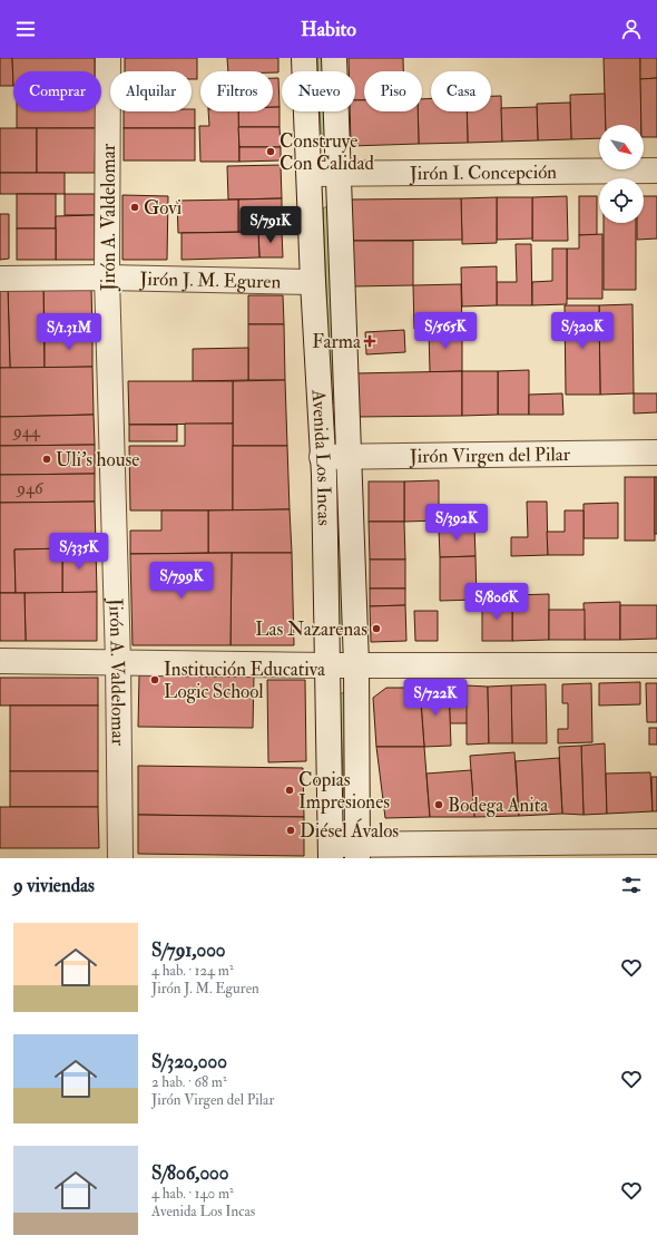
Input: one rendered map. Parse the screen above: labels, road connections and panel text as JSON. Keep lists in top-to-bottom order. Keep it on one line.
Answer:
{"streets":{"street":["Jirón I. Concepción","Jirón A. Valdelomar","Jirón J. M. Eguren","Jirón Virgen del Pilar","Avenida Los Incas"]},"crossings":[["Jirón I. Concepción","Avenida Los Incas"],["Jirón A. Valdelomar","Jirón J. M. Eguren"],["Jirón J. M. Eguren","Avenida Los Incas"],["Jirón Virgen del Pilar","Avenida Los Incas"]],"places":{"other":["Construye Con Calidad","Govi","Uli's house","Las Nazarenas","Institución Educativa Logic School","Copias Impresiones","Bodega Anita","Diésel Ávalos"],"health":["Farma"]},"house_numbers":["944","946"],"north":"bottom right","page":{"header":"Habito","chip":["Comprar","Alquilar","Filtros","Nuevo","Piso","Casa"],"price":["S/791K","S/565K","S/320K","S/1.31M","S/392K","S/335K","S/799K","S/806K","S/722K"],"heading":"9 viviendas","list":[{"name":"S/791,000","note":"4 hab. · 124 m² · Jirón J. M. Eguren"},{"name":"S/320,000","note":"2 hab. · 68 m² · Jirón Virgen del Pilar"},{"name":"S/806,000","note":"4 hab. · 140 m² · Avenida Los Incas"}]}}
